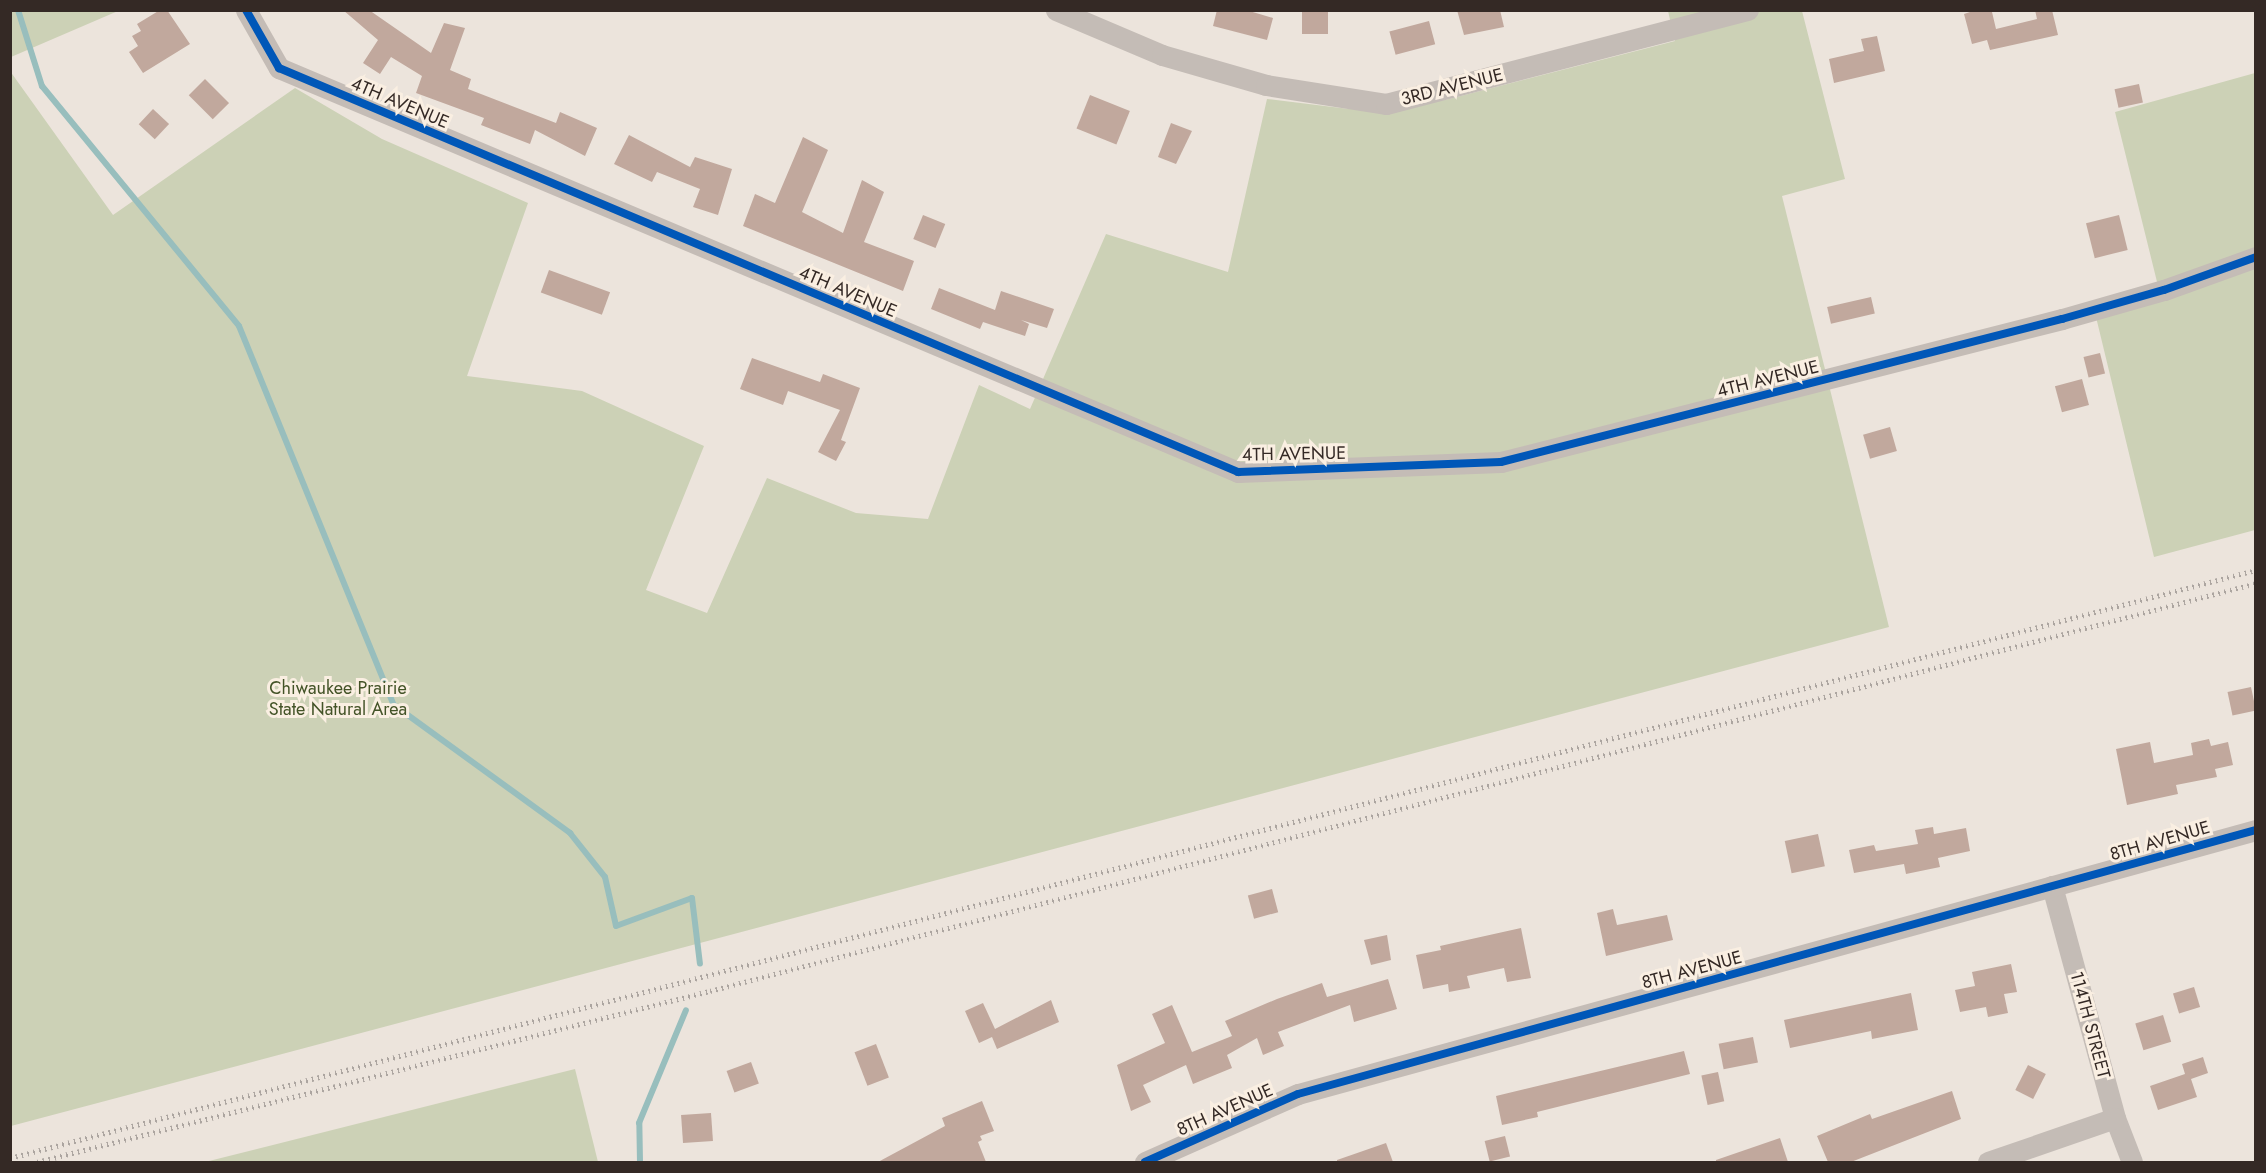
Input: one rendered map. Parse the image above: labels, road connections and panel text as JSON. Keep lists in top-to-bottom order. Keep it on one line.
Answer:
{"streets":{"street":["3RD AVENUE","4TH AVENUE","8TH AVENUE","114TH STREET"]},"crossings":[["8TH AVENUE","114TH STREET"]],"parks":["Chiwaukee Prairie State Natural Area"]}
